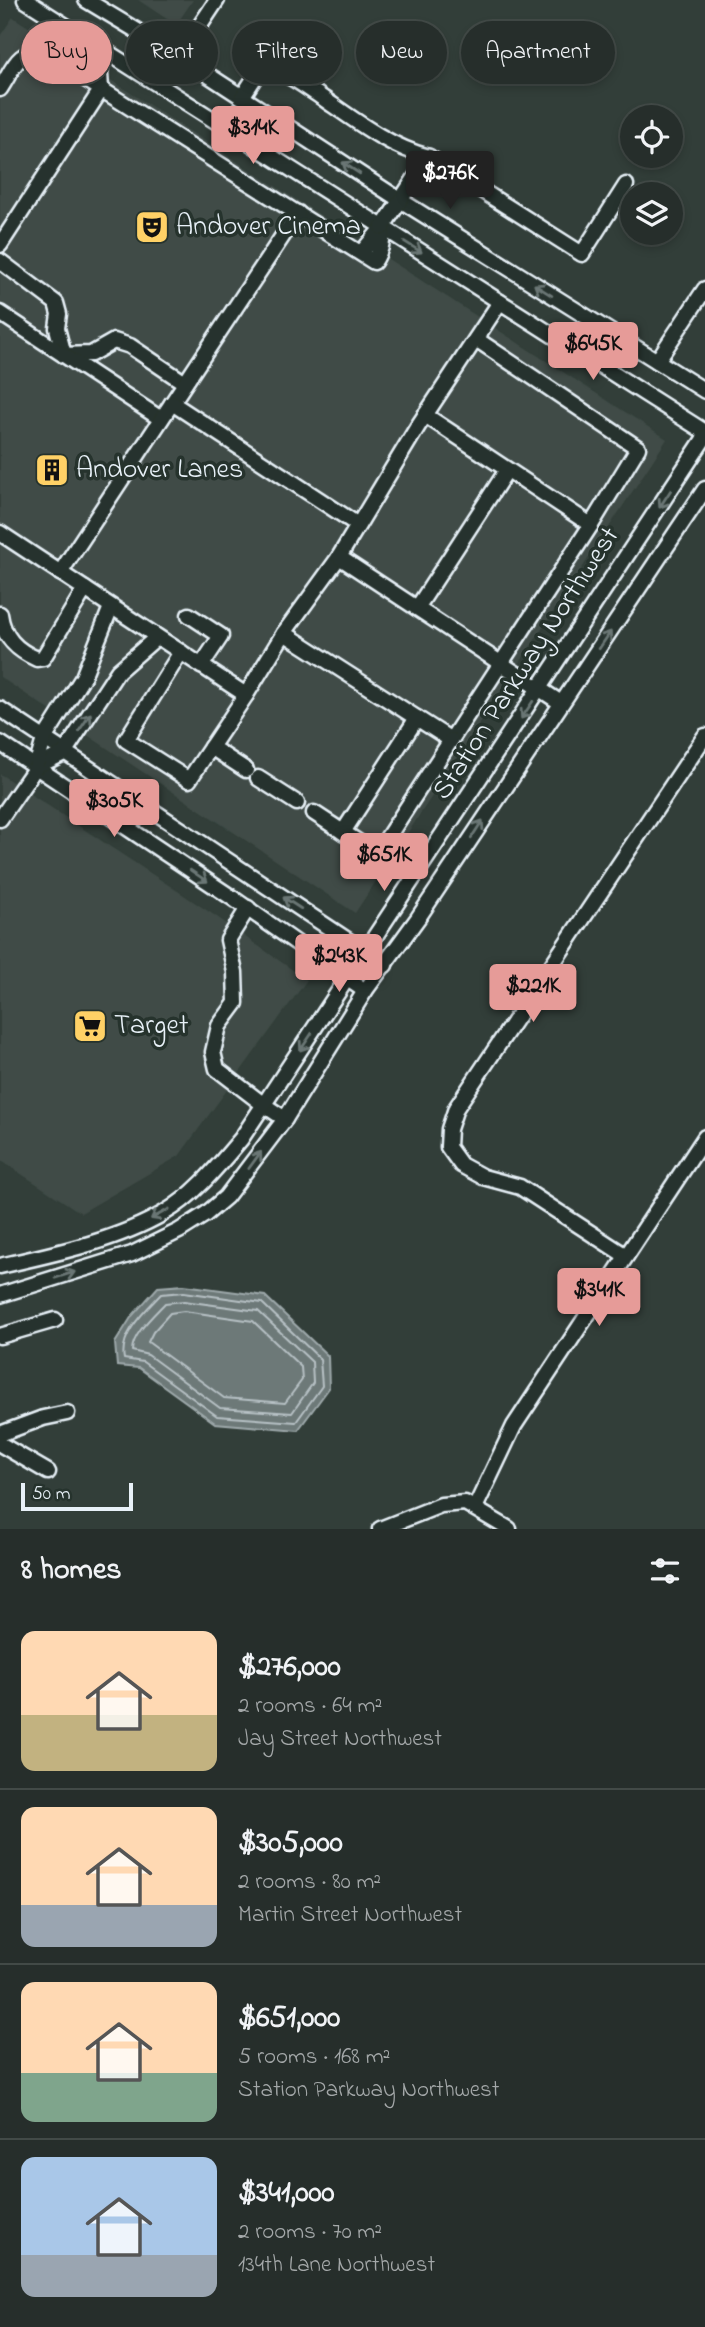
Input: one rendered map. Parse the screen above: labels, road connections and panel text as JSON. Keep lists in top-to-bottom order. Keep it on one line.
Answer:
{"streets":{"street":["Station Parkway Northwest"]},"places":{"theatre":["Andover Cinema"],"building":["Andover Lanes"],"supermarket":["Target"]},"scale_bar":"50 m","page":{"chip":["Buy","Rent","Filters","New","Apartment"],"price":["$314K","$276K","$645K","$305K","$651K","$243K","$221K","$341K"],"scale":"50 m","heading":"8 homes","list":[{"name":"$276,000","note":"2 rooms · 64 m² · Jay Street Northwest"},{"name":"$305,000","note":"2 rooms · 80 m² · Martin Street Northwest"},{"name":"$651,000","note":"5 rooms · 168 m² · Station Parkway Northwest"},{"name":"$341,000","note":"2 rooms · 70 m² · 134th Lane Northwest"}]}}
